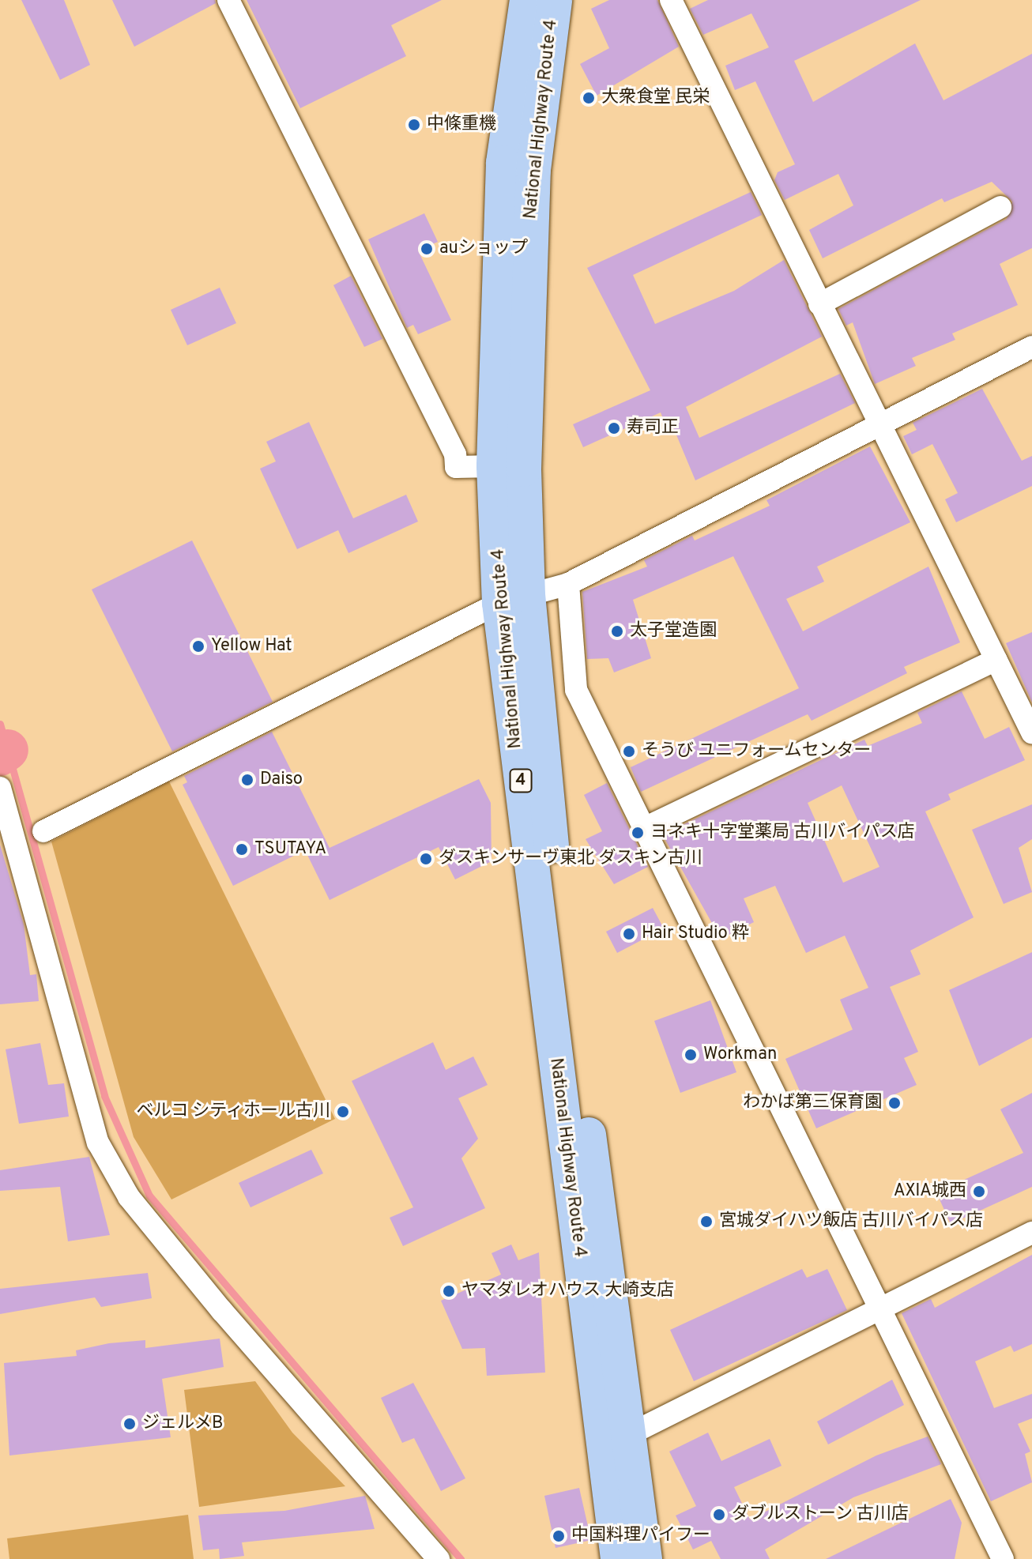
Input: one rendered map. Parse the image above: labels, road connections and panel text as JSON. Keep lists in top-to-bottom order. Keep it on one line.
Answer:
{"streets":{"highway":["National Highway Route 4","4"]},"places":["大衆食堂 民栄","中條重機","auショップ","寿司正","太子堂造園","Yellow Hat","そうび ユニフォームセンター","Daiso","ヨネキ十字堂薬局 古川バイパス店","TSUTAYA","ダスキンサーヴ東北 ダスキン古川","Hair Studio 粋","Workman","わかば第三保育園","ベルコ シティホール古川","AXIA城西","宮城ダイハツ飯店 古川バイパス店","ヤマダレオハウス 大崎支店","ジェルメB","ダブルストーン 古川店","中国料理パイフー"]}
